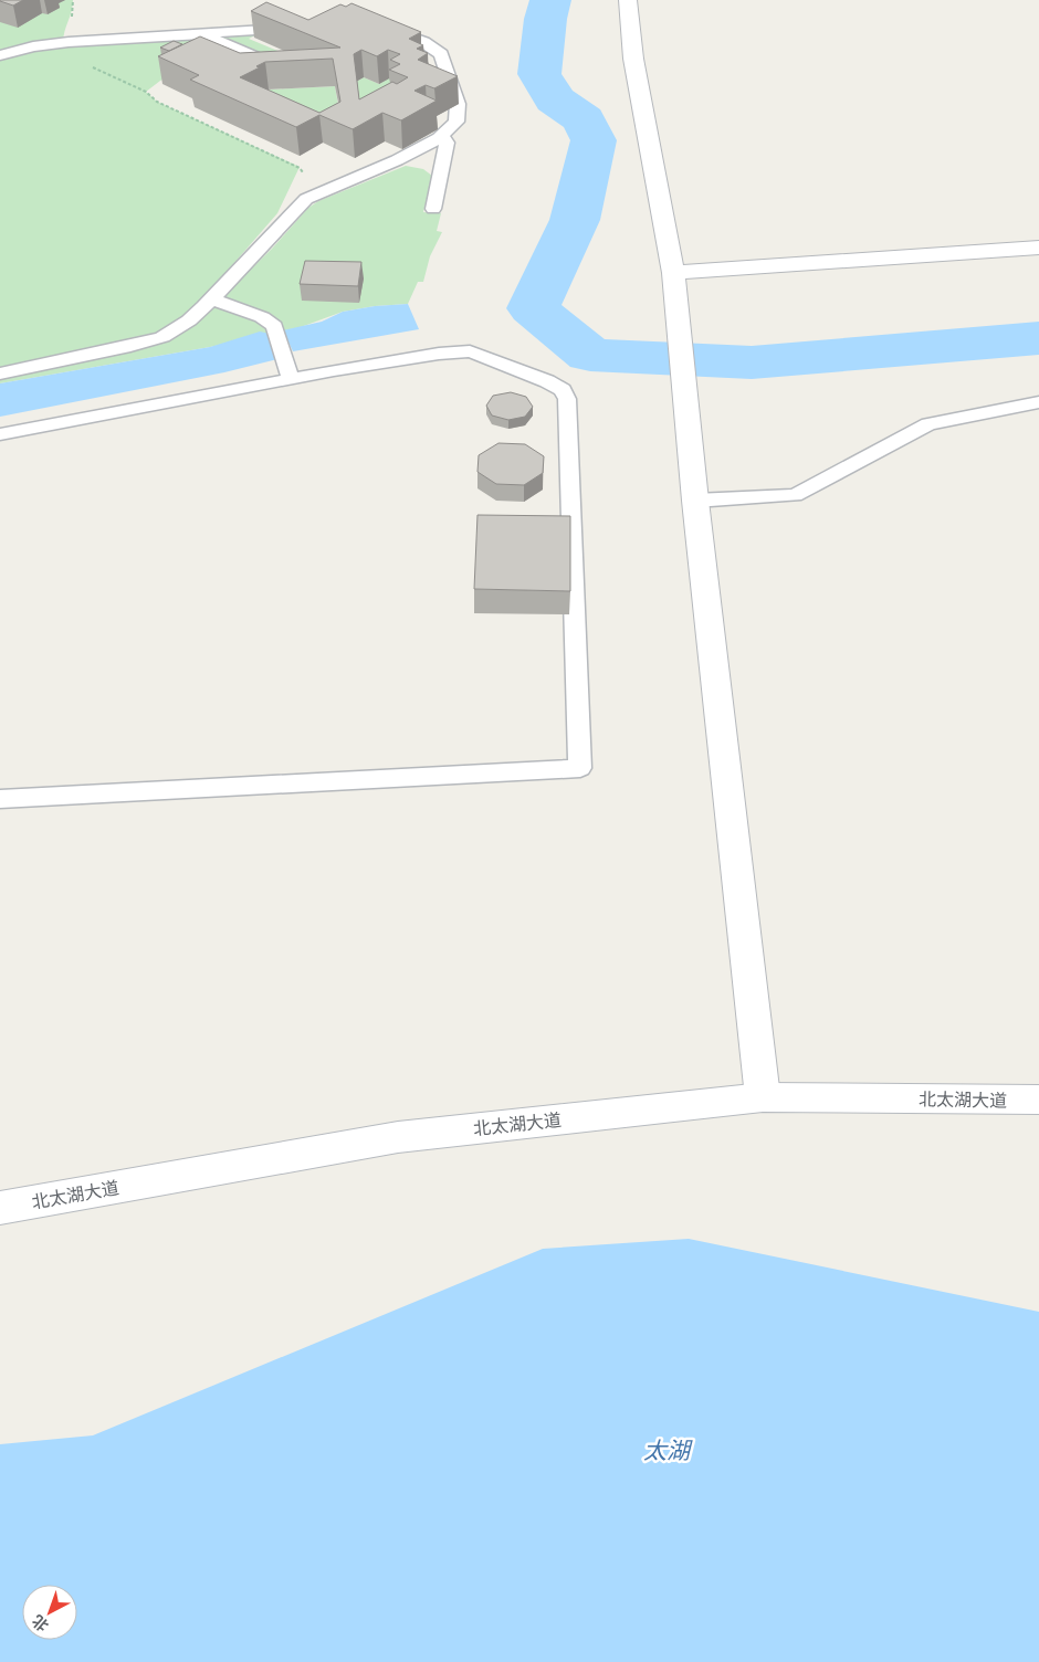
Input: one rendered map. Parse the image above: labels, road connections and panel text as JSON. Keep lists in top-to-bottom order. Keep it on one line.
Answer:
{"streets":{"street":["北太湖大道"]},"water":["太湖"],"north":"bottom left"}
